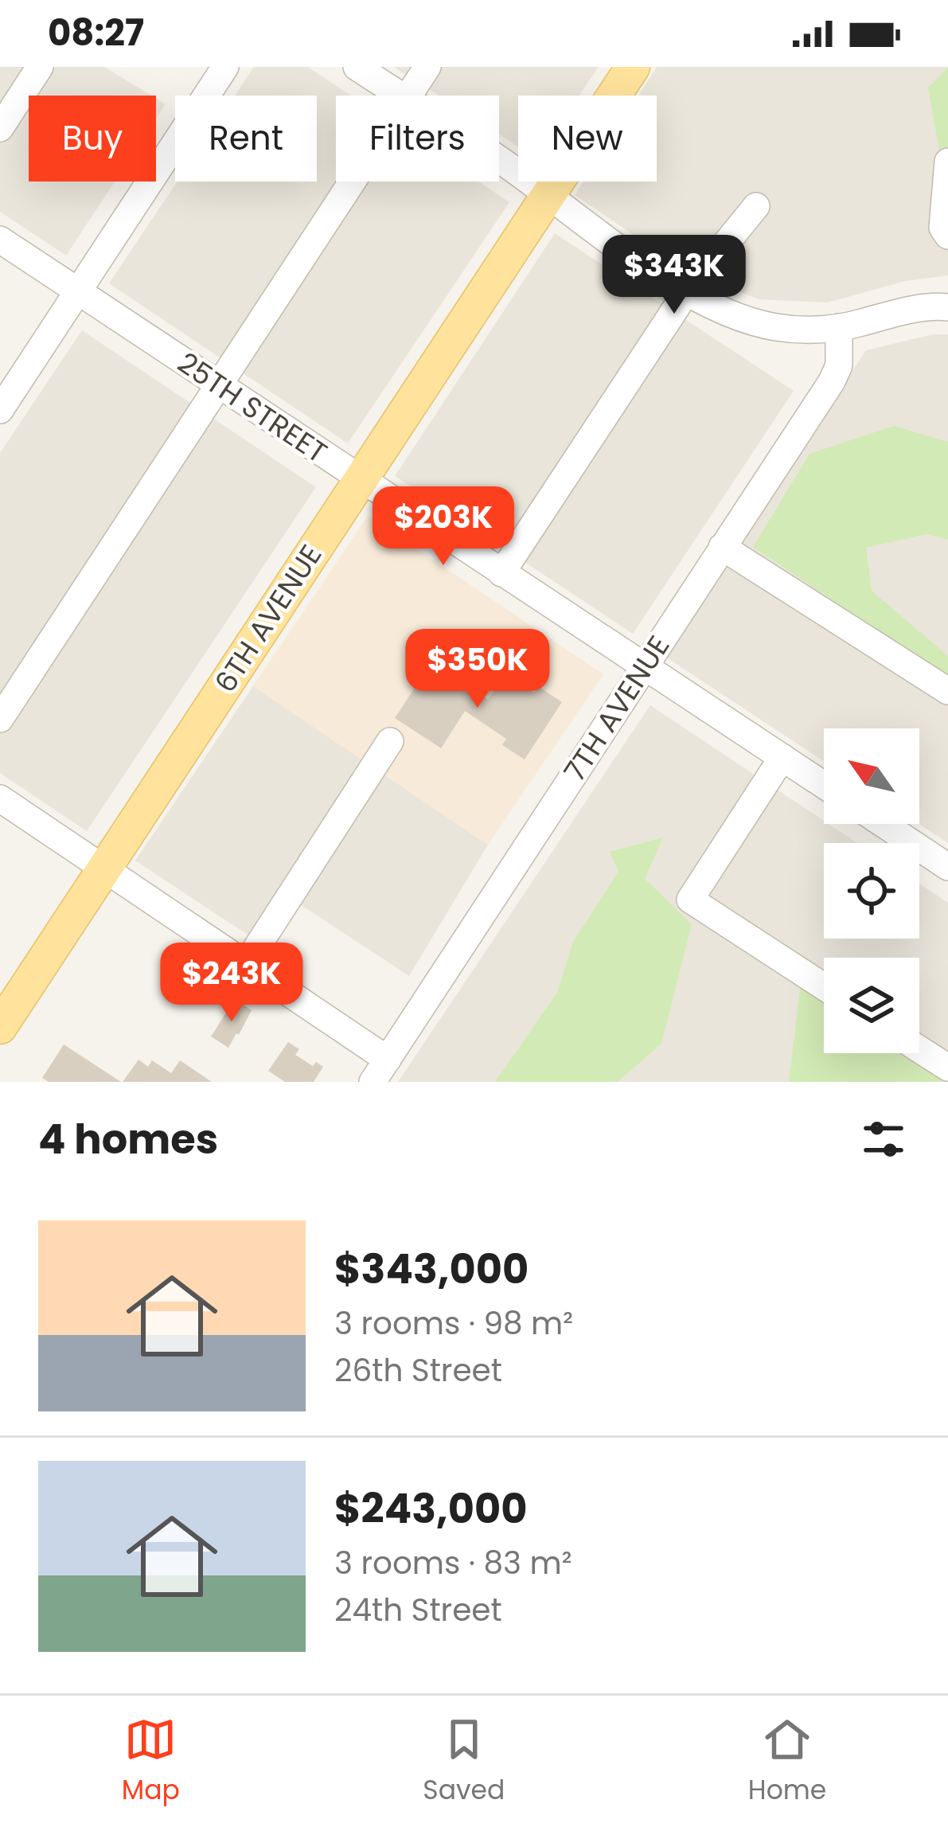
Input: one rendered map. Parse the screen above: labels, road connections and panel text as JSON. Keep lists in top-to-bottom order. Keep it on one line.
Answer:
{"streets":{"main road":["6TH AVENUE"],"street":["25TH STREET","7TH AVENUE"]},"crossings":[["25TH STREET","6TH AVENUE"],["25TH STREET","7TH AVENUE"]],"north":"top left","page":{"status":"08:27","chip":["Buy","Rent","Filters","New"],"price":["$343K","$203K","$350K","$243K"],"heading":"4 homes","list":[{"name":"$343,000","note":"3 rooms · 98 m² · 26th Street"},{"name":"$243,000","note":"3 rooms · 83 m² · 24th Street"}],"tabs":["Map","Saved","Home"]}}
